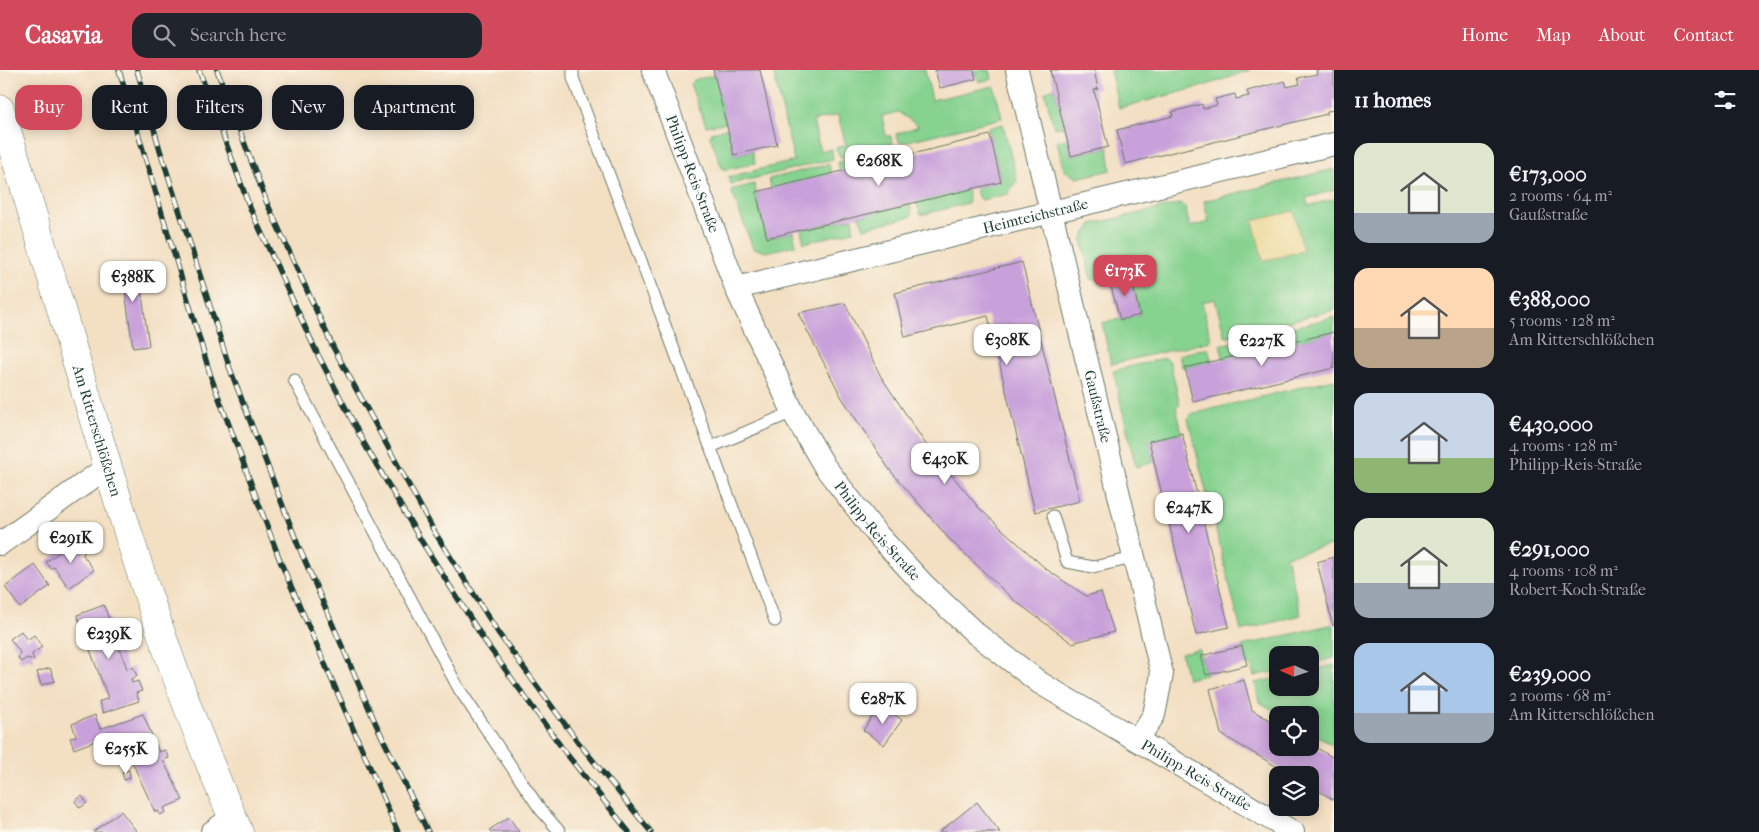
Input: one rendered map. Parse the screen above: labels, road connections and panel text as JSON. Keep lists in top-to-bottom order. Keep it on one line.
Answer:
{"streets":{"main road":["Am Ritterschlößchen"],"street":["Philipp-Reis-Straße","Heimteichstraße","Gaußstraße"]},"crossings":[["Philipp-Reis-Straße","Heimteichstraße"],["Philipp-Reis-Straße","Gaußstraße"],["Heimteichstraße","Gaußstraße"]],"north":"left","page":{"header":"Casavia","search":"Search here","nav":["Home","Map","About","Contact"],"heading":"11 homes","chip":["Buy","Rent","Filters","New","Apartment"],"list":[{"name":"€173,000","note":"2 rooms · 64 m² · Gaußstraße"},{"name":"€388,000","note":"5 rooms · 128 m² · Am Ritterschlößchen"},{"name":"€430,000","note":"4 rooms · 128 m² · Philipp-Reis-Straße"},{"name":"€291,000","note":"4 rooms · 108 m² · Robert-Koch-Straße"},{"name":"€239,000","note":"2 rooms · 68 m² · Am Ritterschlößchen"}],"price":["€268K","€173K","€388K","€308K","€227K","€430K","€247K","€291K","€239K","€287K","€255K"]}}
